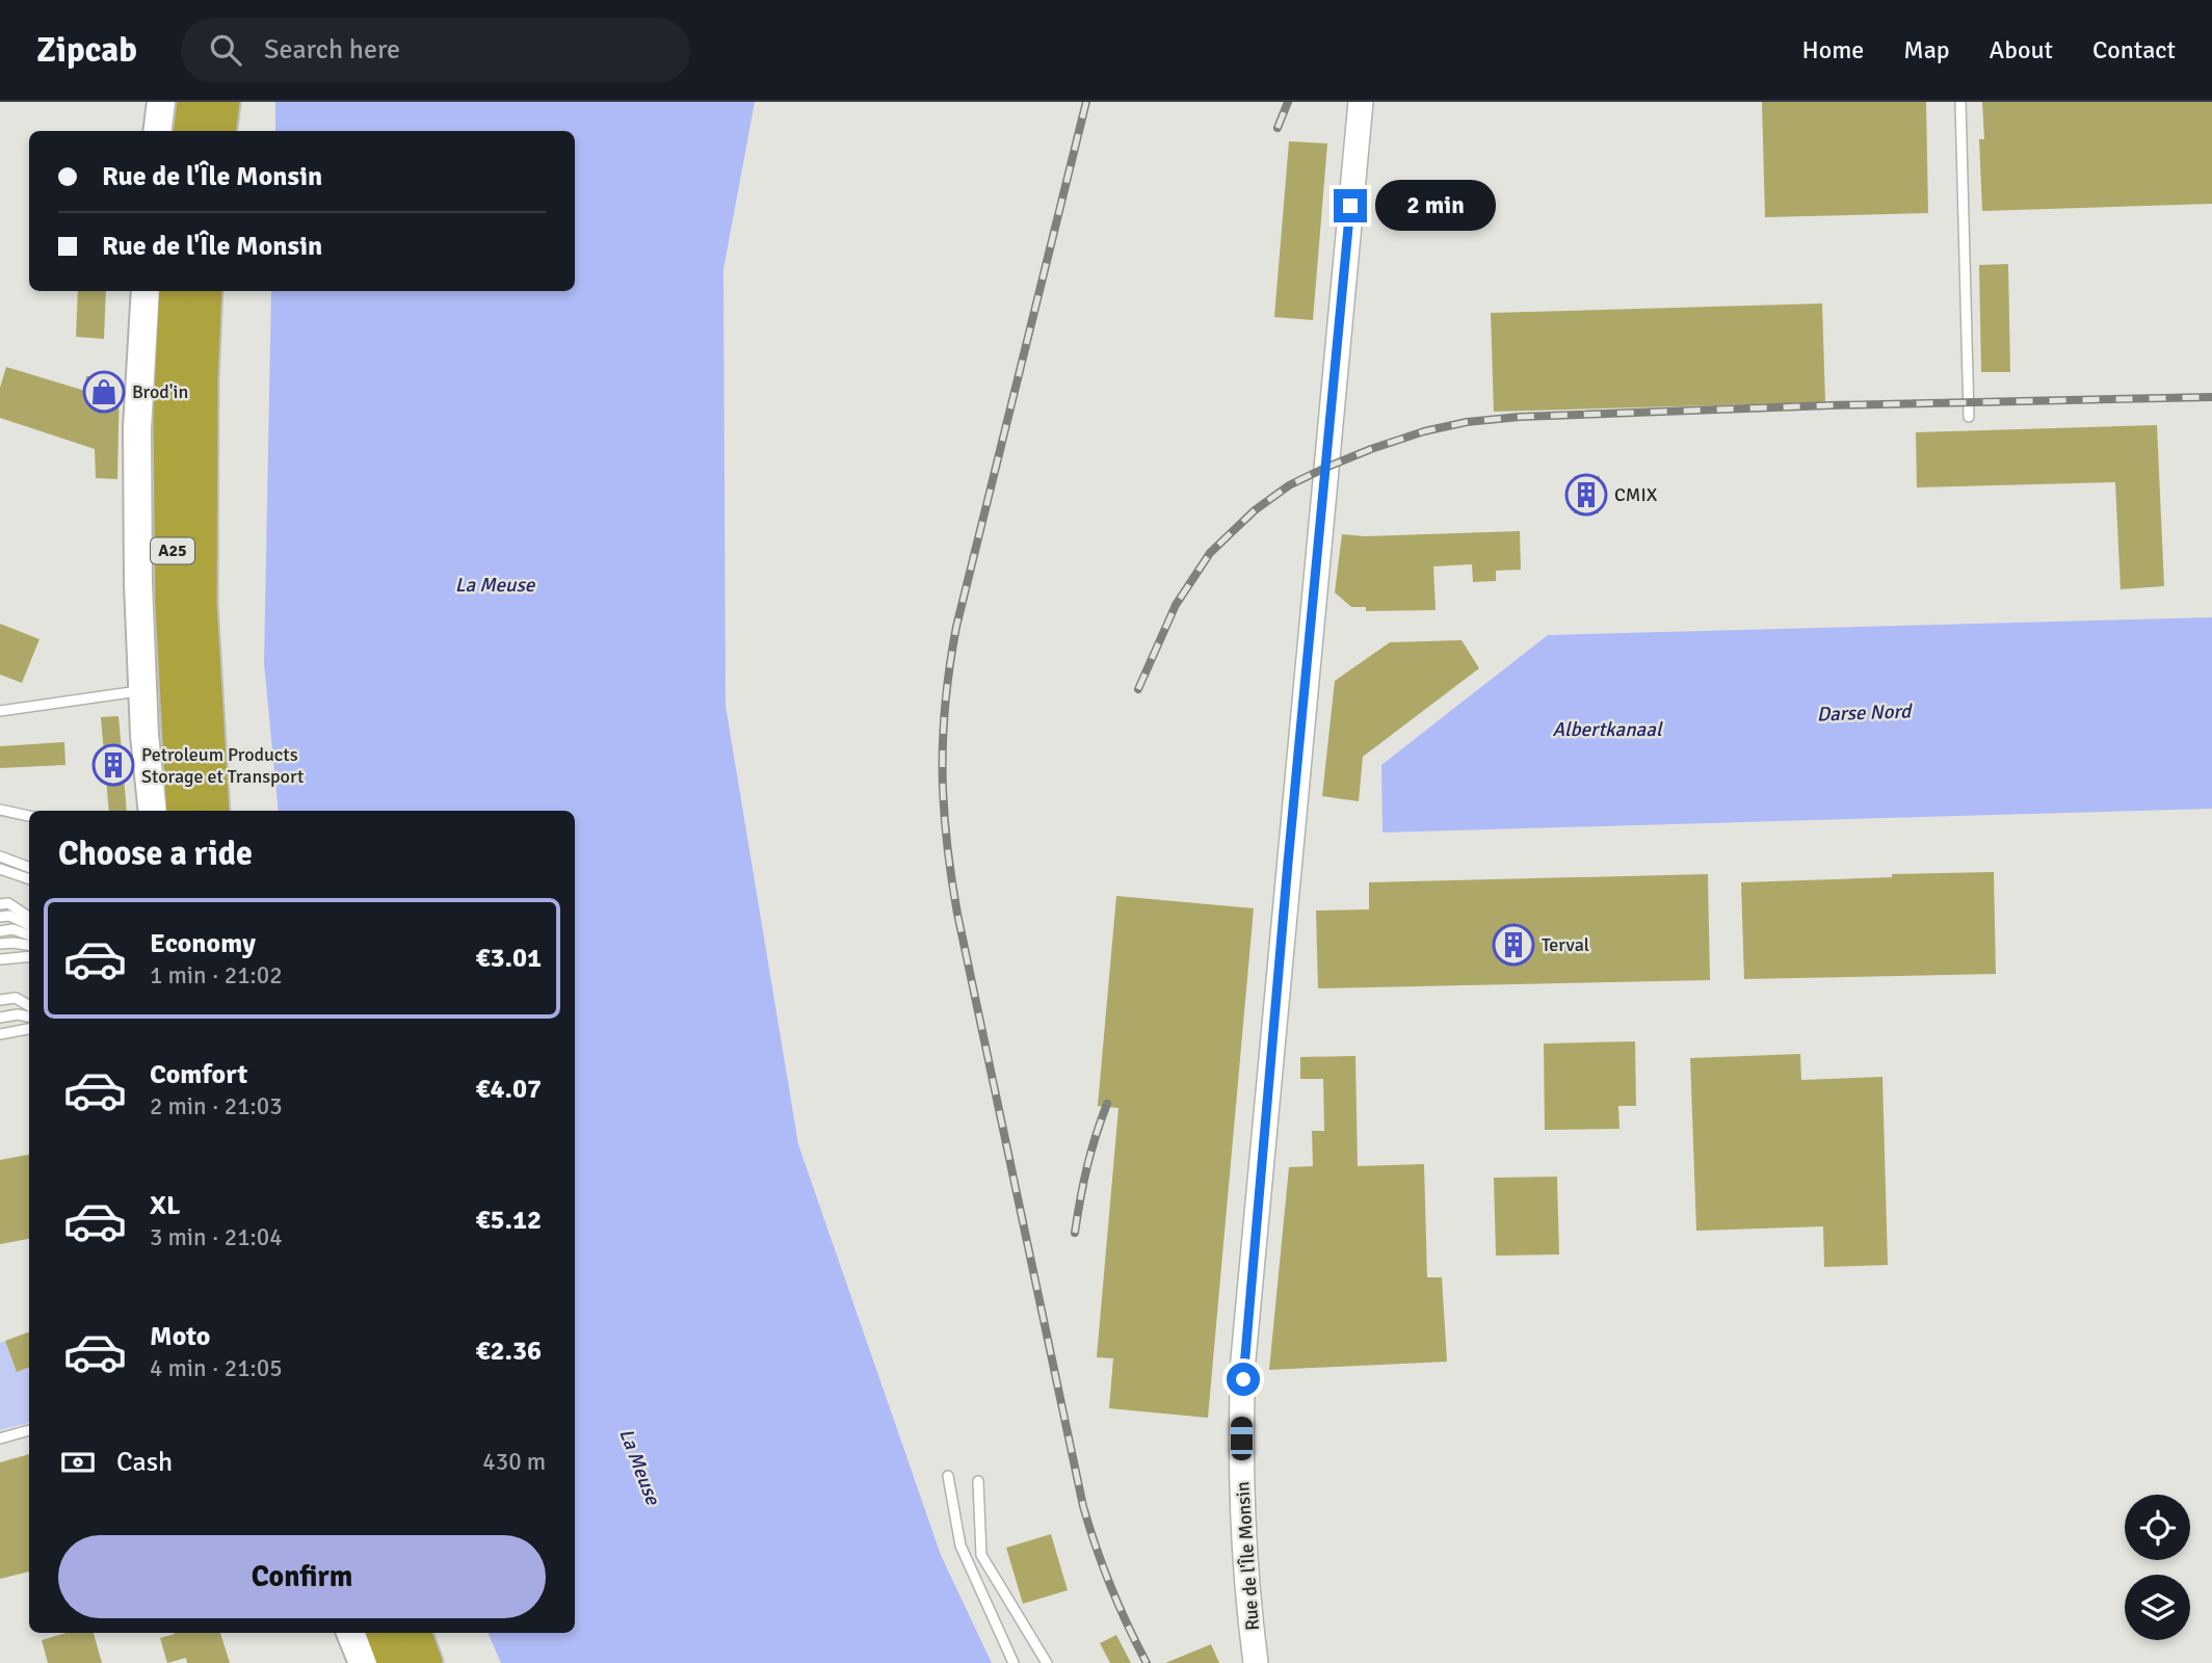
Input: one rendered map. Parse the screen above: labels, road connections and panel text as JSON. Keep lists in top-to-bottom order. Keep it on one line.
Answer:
{"streets":{"highway":["A25"],"street":["Rue de l'Île Monsin"]},"water":["La Meuse","Darse Nord","Albertkanaal"],"places":{"shop":["Brod'in"],"building":["CMIX","Petroleum Products Storage et Transport","Terval"]},"page":{"header":"Zipcab","search":"Search here","nav":["Home","Map","About","Contact"],"banner":["Rue de l'Île Monsin","Rue de l'Île Monsin"],"bubble":"2 min","heading":"Choose a ride","list":[{"name":"Economy","note":"1 min · 21:02","value":"€3.01"},{"name":"Comfort","note":"2 min · 21:03","value":"€4.07"},{"name":"XL","note":"3 min · 21:04","value":"€5.12"},{"name":"Moto","note":"4 min · 21:05","value":"€2.36"}],"pay":["Cash","430 m"],"buttons":"Confirm"}}
